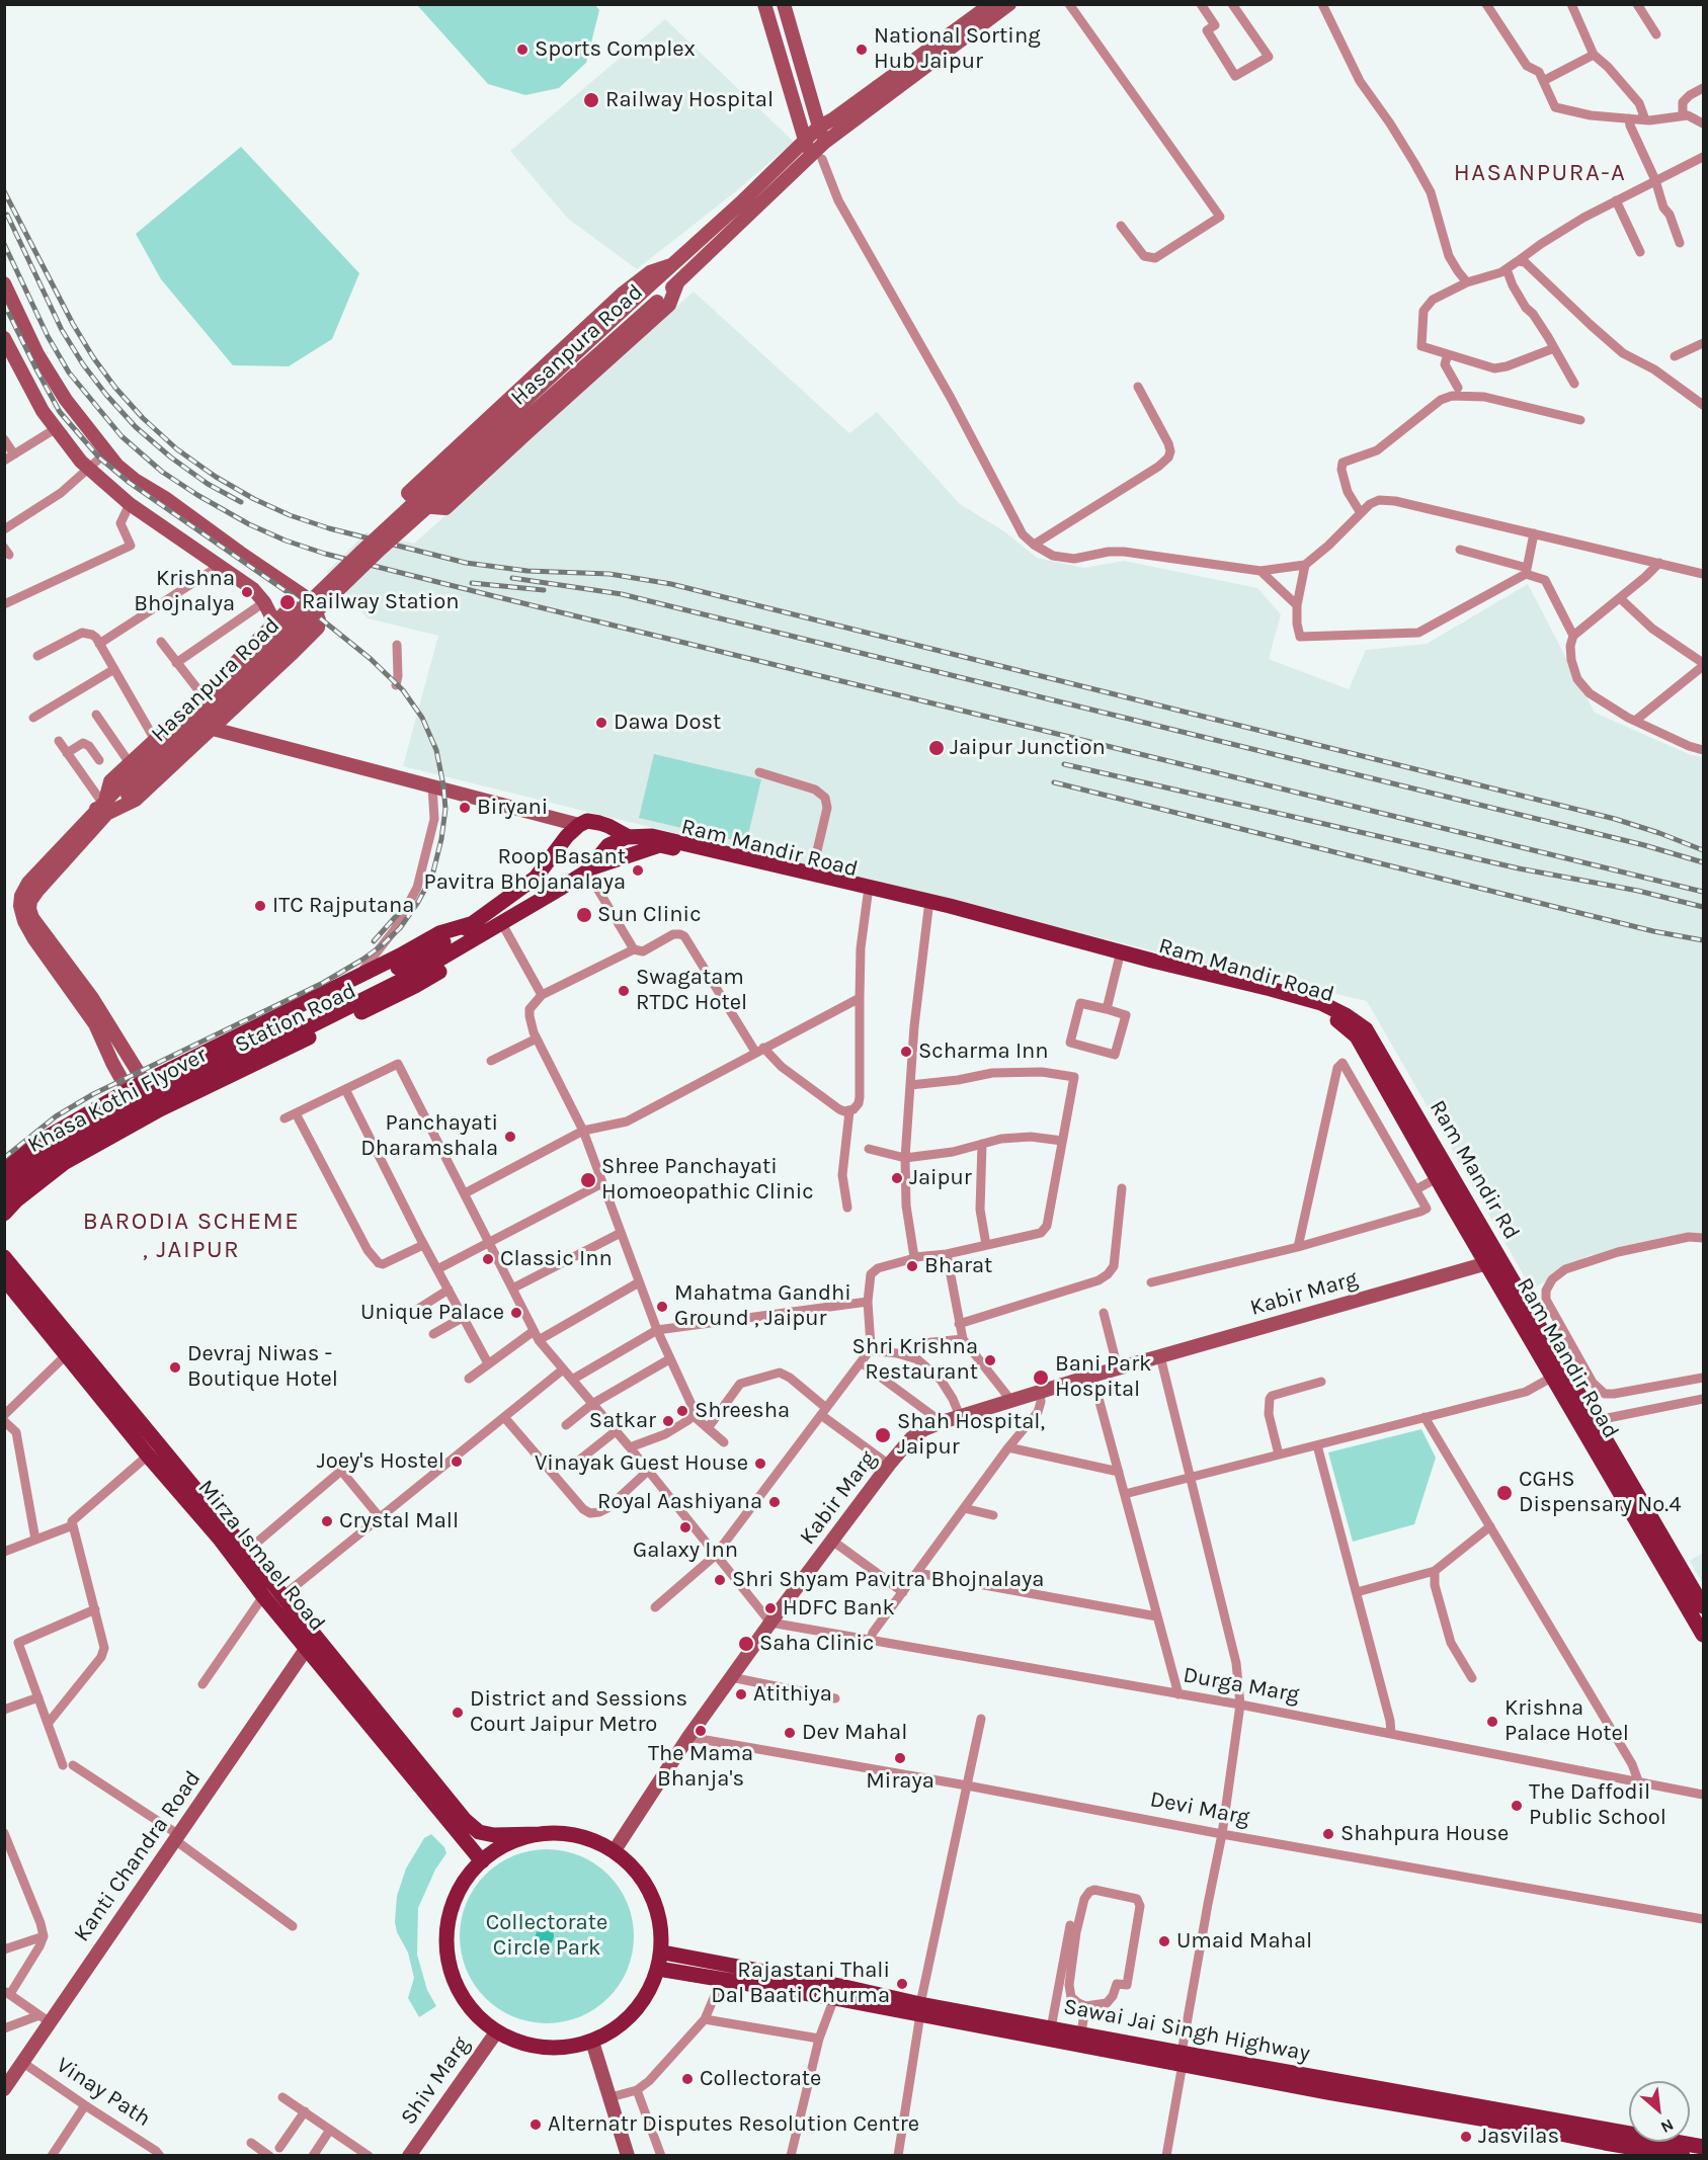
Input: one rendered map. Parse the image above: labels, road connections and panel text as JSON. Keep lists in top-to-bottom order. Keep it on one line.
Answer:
{"streets":{"main road":["Ram Mandir Road","Station Road","Khasa Kothi Flyover","Ram Mandir Rd","Mirza Ismael Road","Sawai Jai Singh Highway"],"street":["Hasanpura Road","Kabir Marg","Durga Marg","Devi Marg","Kanti Chandra Road","Shiv Marg","Vinay Path"]},"crossings":[["Hasanpura Road","Station Road"],["Ram Mandir Road","Station Road"],["Ram Mandir Road","Ram Mandir Rd"],["Ram Mandir Road","Kabir Marg"],["Station Road","Khasa Kothi Flyover"],["Ram Mandir Rd","Kabir Marg"],["Kabir Marg","Mirza Ismael Road"],["Kabir Marg","Durga Marg"],["Kabir Marg","Devi Marg"],["Kabir Marg","Sawai Jai Singh Highway"],["Kabir Marg","Shiv Marg"],["Mirza Ismael Road","Kanti Chandra Road"],["Mirza Ismael Road","Sawai Jai Singh Highway"],["Mirza Ismael Road","Shiv Marg"],["Kanti Chandra Road","Vinay Path"],["Sawai Jai Singh Highway","Shiv Marg"]],"districts":["HASANPURA-A","BARODIA SCHEME , JAIPUR"],"parks":["Collectorate Circle Park"],"places":["Sports Complex","National Sorting Hub Jaipur","Railway Hospital","Krishna Bhojnalya","Railway Station","Dawa Dost","Jaipur Junction","Biryani","Roop Basant Pavitra Bhojanalaya","ITC Rajputana","Sun Clinic","Swagatam RTDC Hotel","Scharma Inn","Panchayati Dharamshala","Jaipur","Shree Panchayati Homoeopathic Clinic","Classic Inn","Bharat","Mahatma Gandhi Ground , Jaipur","Unique Palace","Shri Krishna Restaurant","Devraj Niwas - Boutique Hotel","Bani Park Hospital","Shreesha","Satkar","Shah Hospital, Jaipur","Joey's Hostel","Vinayak Guest House","CGHS Dispensary No.4","Royal Aashiyana","Crystal Mall","Galaxy Inn","Shri Shyam Pavitra Bhojnalaya","HDFC Bank","Saha Clinic","Atithiya","District and Sessions Court Jaipur Metro","Krishna Palace Hotel","The Mama Bhanja's","Dev Mahal","Miraya","The Daffodil Public School","Shahpura House","Umaid Mahal","Rajastani Thali Dal Baati Churma","Collectorate","Alternatr Disputes Resolution Centre","Jasvilas"],"north":"bottom right"}
